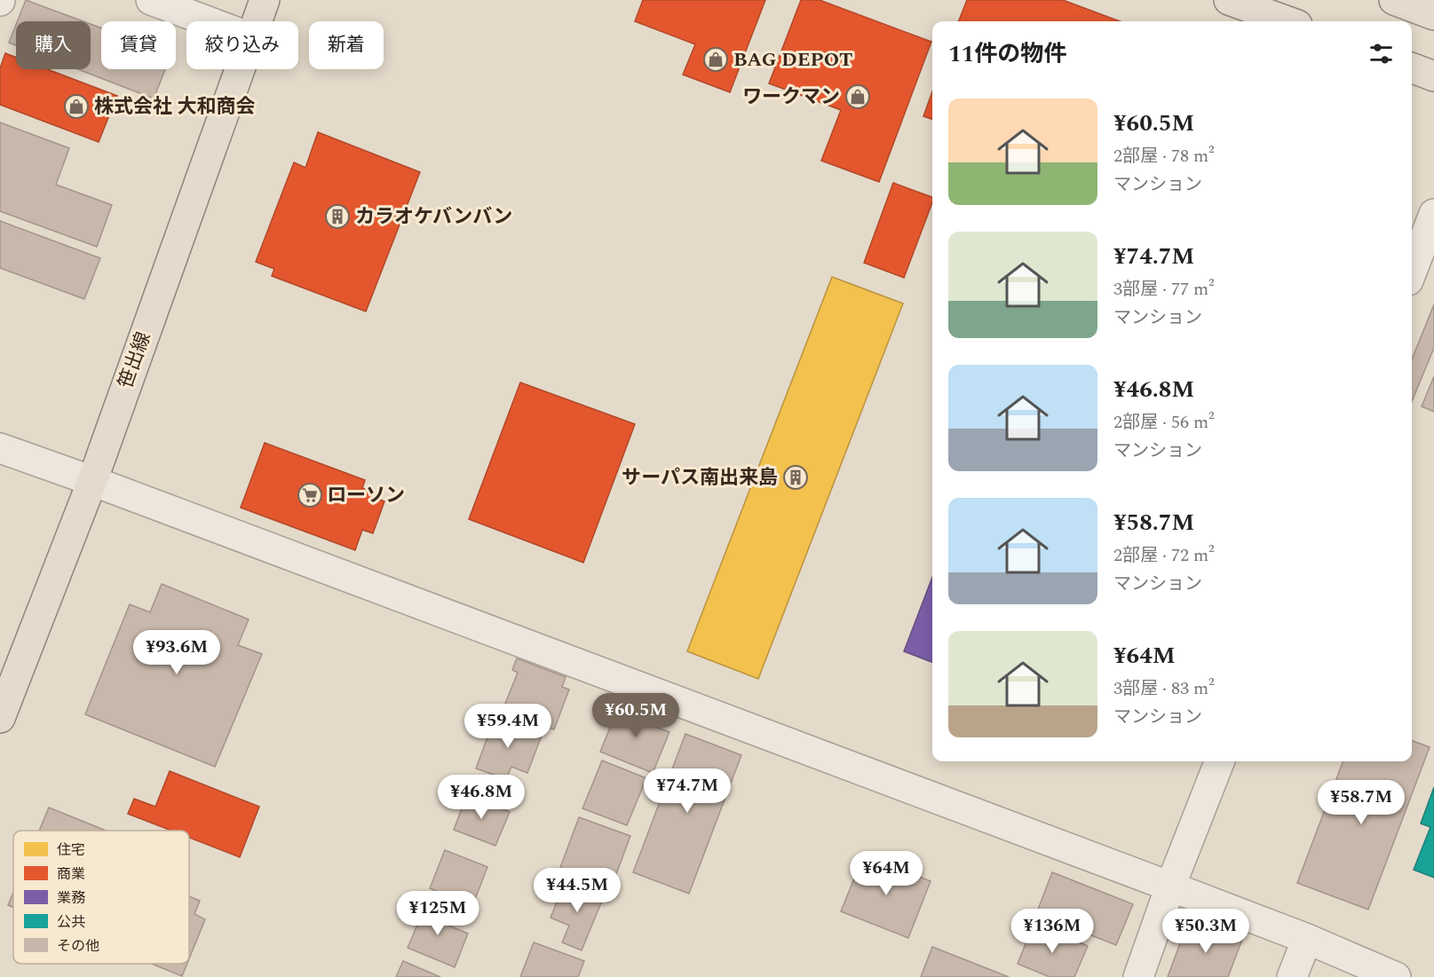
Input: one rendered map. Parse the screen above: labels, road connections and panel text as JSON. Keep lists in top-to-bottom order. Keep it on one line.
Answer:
{"streets":{"main road":["笹出線"]},"places":{"shop":["BAG DEPOT","ワークマン","株式会社 大和商会"],"building":["カラオケバンバン","サーパス南出来島"],"supermarket":["ローソン"]},"legend":["住宅","商業","業務","公共","その他"],"page":{"chip":["購入","賃貸","絞り込み","新着"],"heading":"11件の物件","list":[{"name":"¥60.5M","note":"2部屋 · 78 m² · マンション"},{"name":"¥74.7M","note":"3部屋 · 77 m² · マンション"},{"name":"¥46.8M","note":"2部屋 · 56 m² · マンション"},{"name":"¥58.7M","note":"2部屋 · 72 m² · マンション"},{"name":"¥64M","note":"3部屋 · 83 m² · マンション"}],"price":["¥93.6M","¥60.5M","¥59.4M","¥74.7M","¥46.8M","¥58.7M","¥64M","¥44.5M","¥125M","¥136M","¥50.3M"]}}
